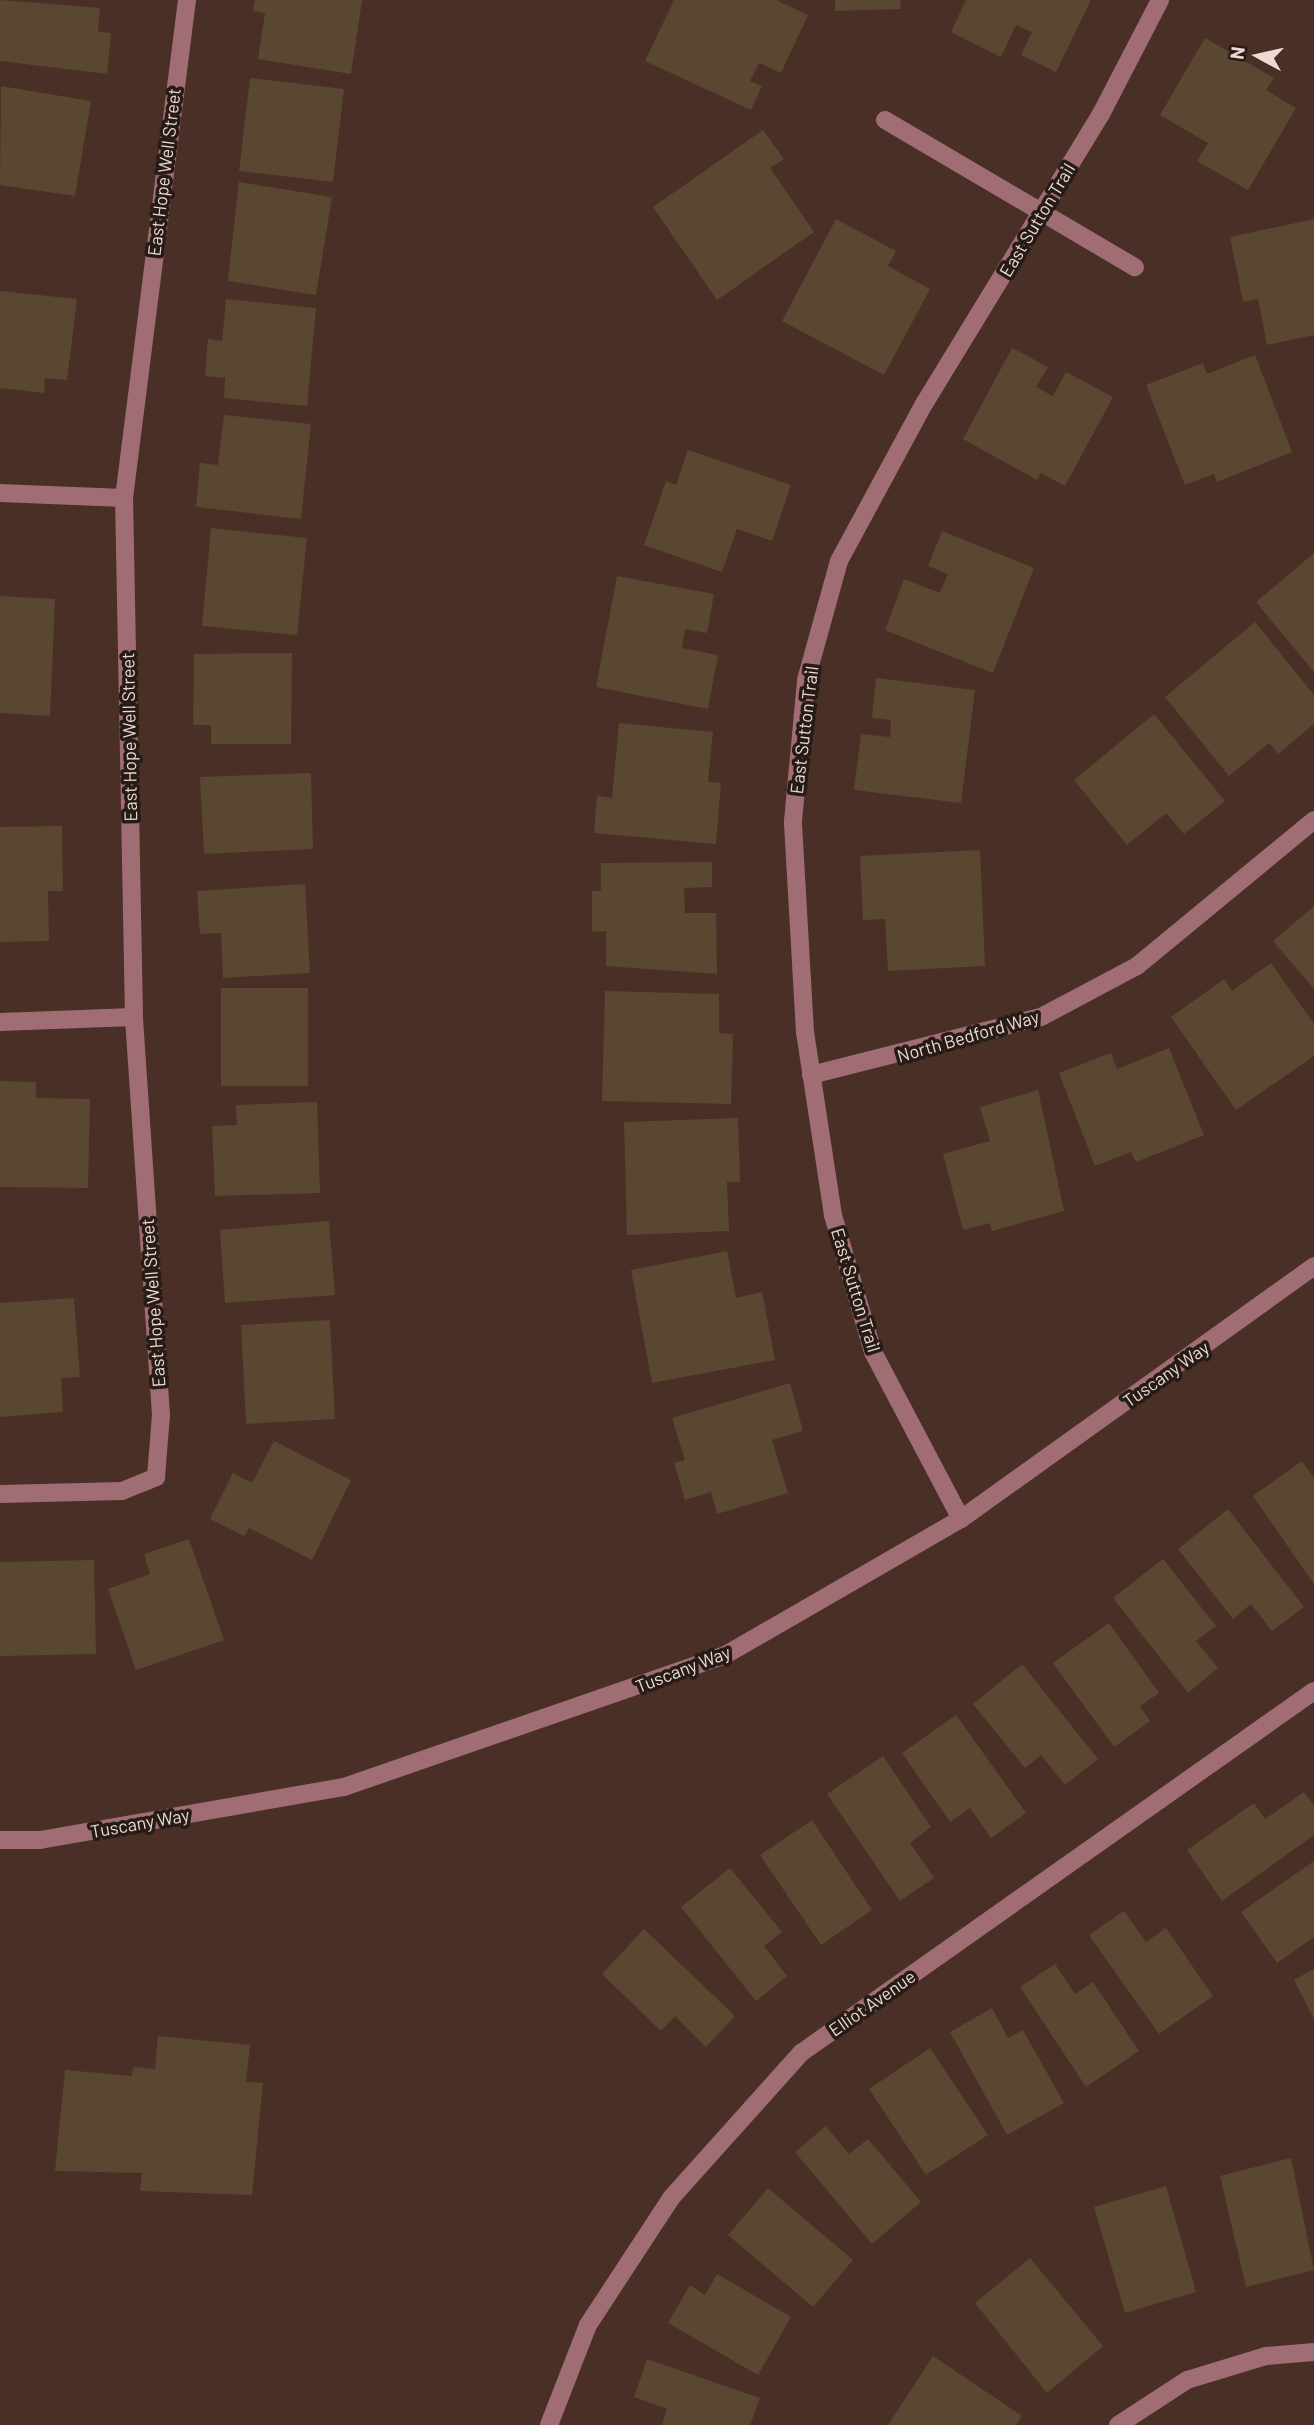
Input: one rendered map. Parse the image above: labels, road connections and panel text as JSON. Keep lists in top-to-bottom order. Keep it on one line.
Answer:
{"streets":{"street":["East Hope Well Street","East Sutton Trail","North Bedford Way","Tuscany Way","Elliot Avenue"]},"crossings":[["East Sutton Trail","North Bedford Way"],["East Sutton Trail","Tuscany Way"]],"north":"left"}
